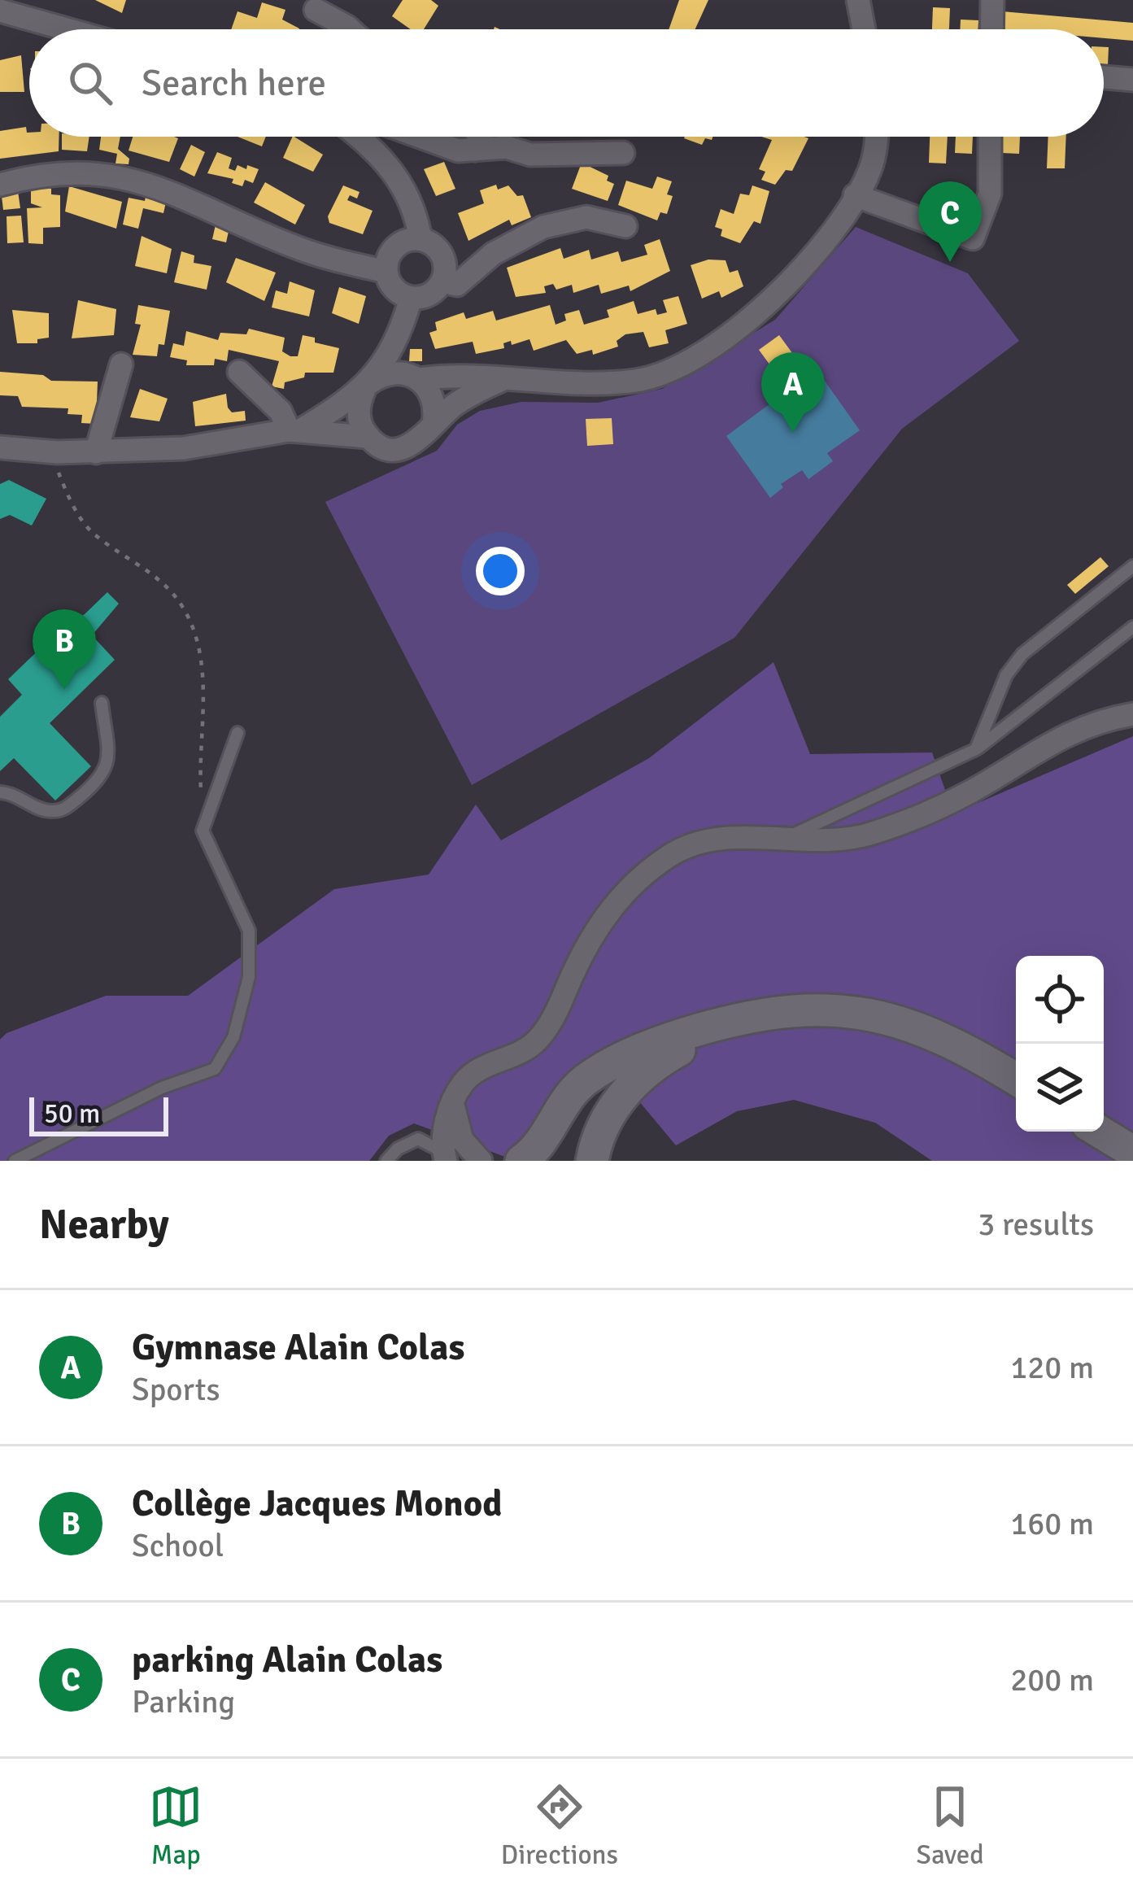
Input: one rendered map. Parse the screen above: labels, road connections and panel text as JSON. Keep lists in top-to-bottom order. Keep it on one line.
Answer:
{"scale_bar":"50 m","page":{"search":"Search here","pins":["C","A","B"],"scale":"50 m","heading":["Nearby","3 results"],"list":[{"mark":"A","name":"Gymnase Alain Colas","note":"Sports","value":"120 m"},{"mark":"B","name":"Collège Jacques Monod","note":"School","value":"160 m"},{"mark":"C","name":"parking Alain Colas","note":"Parking","value":"200 m"}],"nav":["Map","Directions","Saved"]}}
